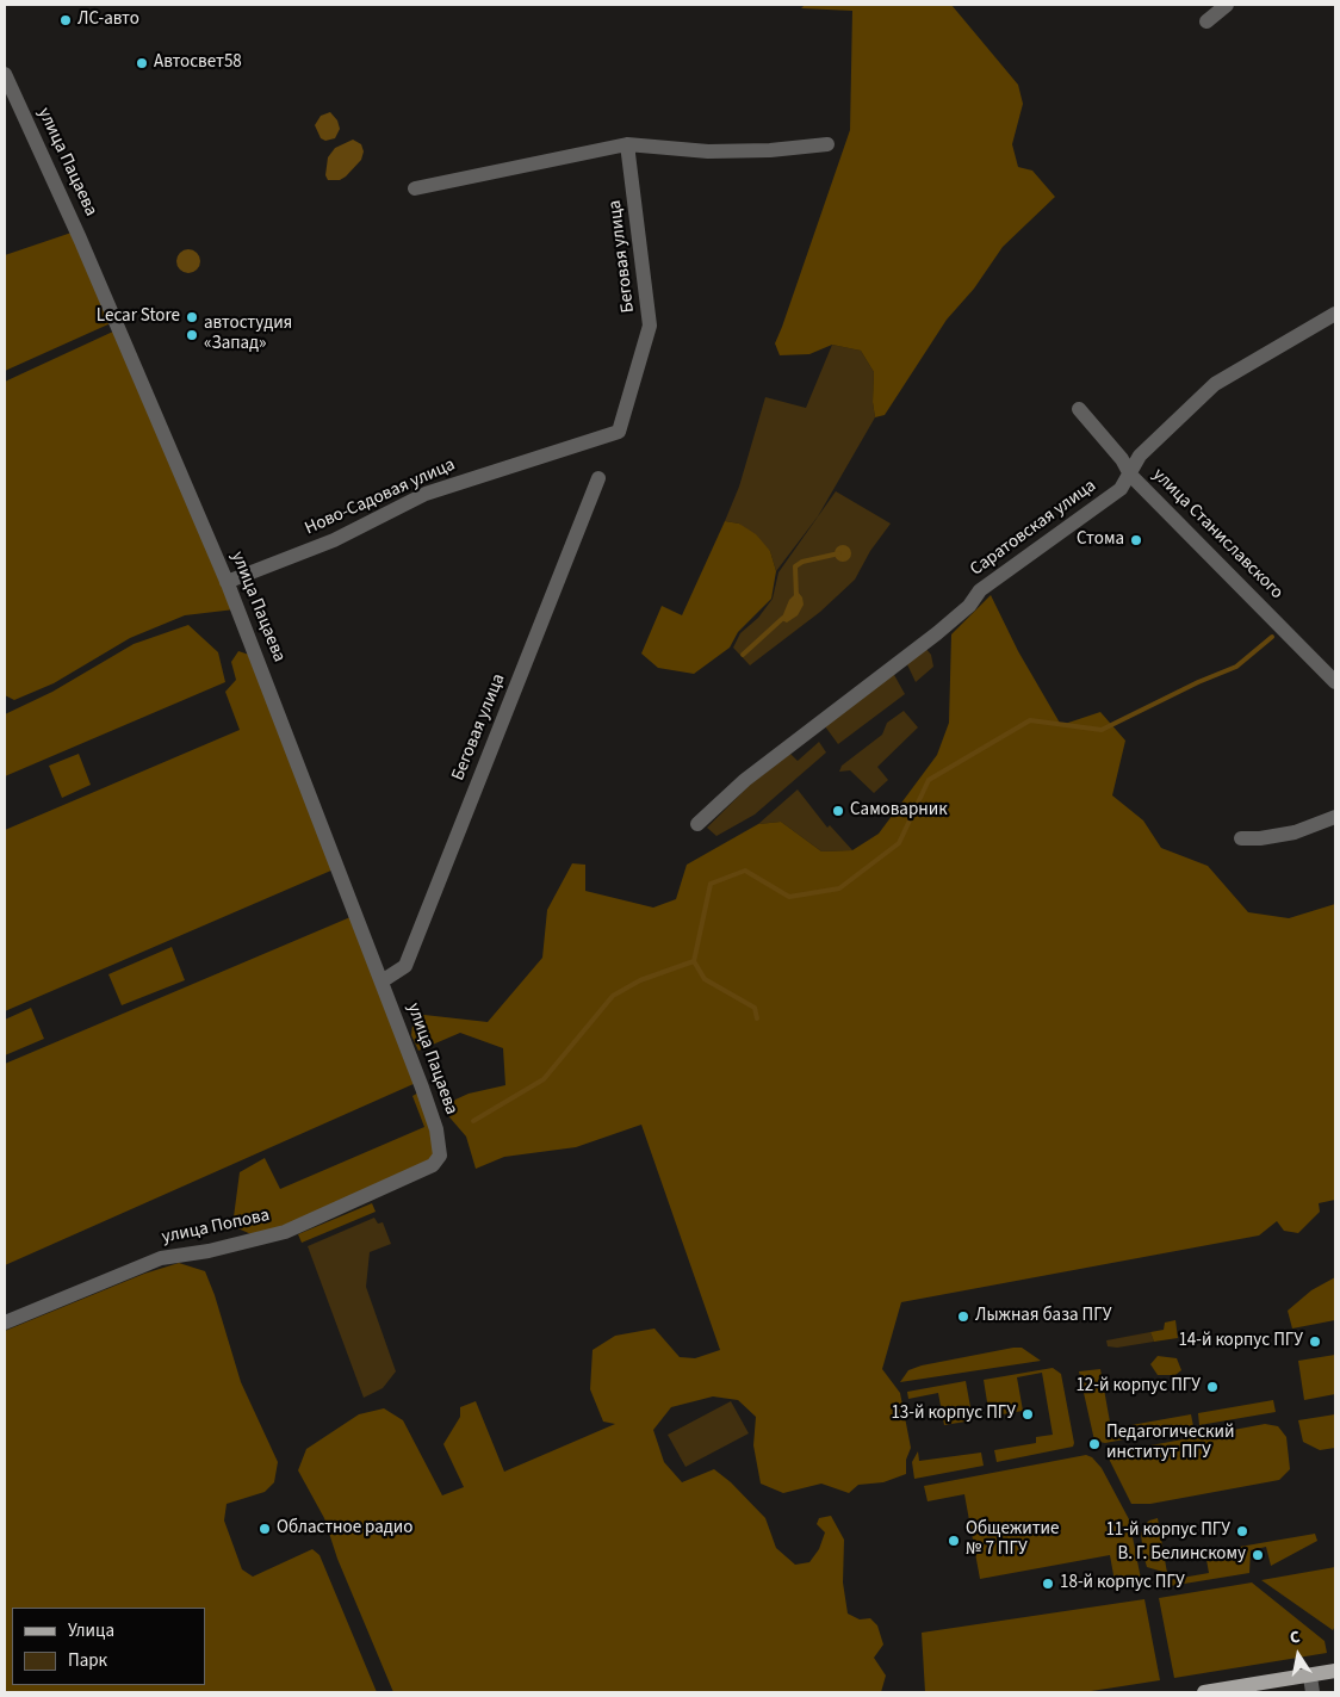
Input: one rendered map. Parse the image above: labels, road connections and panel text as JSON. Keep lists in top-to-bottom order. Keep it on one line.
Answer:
{"streets":{"street":["улица Пацаева","Беговая улица","Ново-Садовая улица","Саратовская улица","улица Станиславского","улица Попова"]},"crossings":[["улица Пацаева","Беговая улица"],["улица Пацаева","Ново-Садовая улица"],["улица Пацаева","улица Попова"],["Беговая улица","Ново-Садовая улица"],["Саратовская улица","улица Станиславского"]],"places":["ЛС-авто","Автосвет58","Lecar Store","автостудия «Запад»","Стома","Самоварник","Лыжная база ПГУ","14-й корпус ПГУ","12-й корпус ПГУ","13-й корпус ПГУ","Педагогический институт ПГУ","Областное радио","11-й корпус ПГУ","Общежитие № 7 ПГУ","В. Г. Белинскому","18-й корпус ПГУ"],"legend":["Улица","Парк"],"north":"top"}
